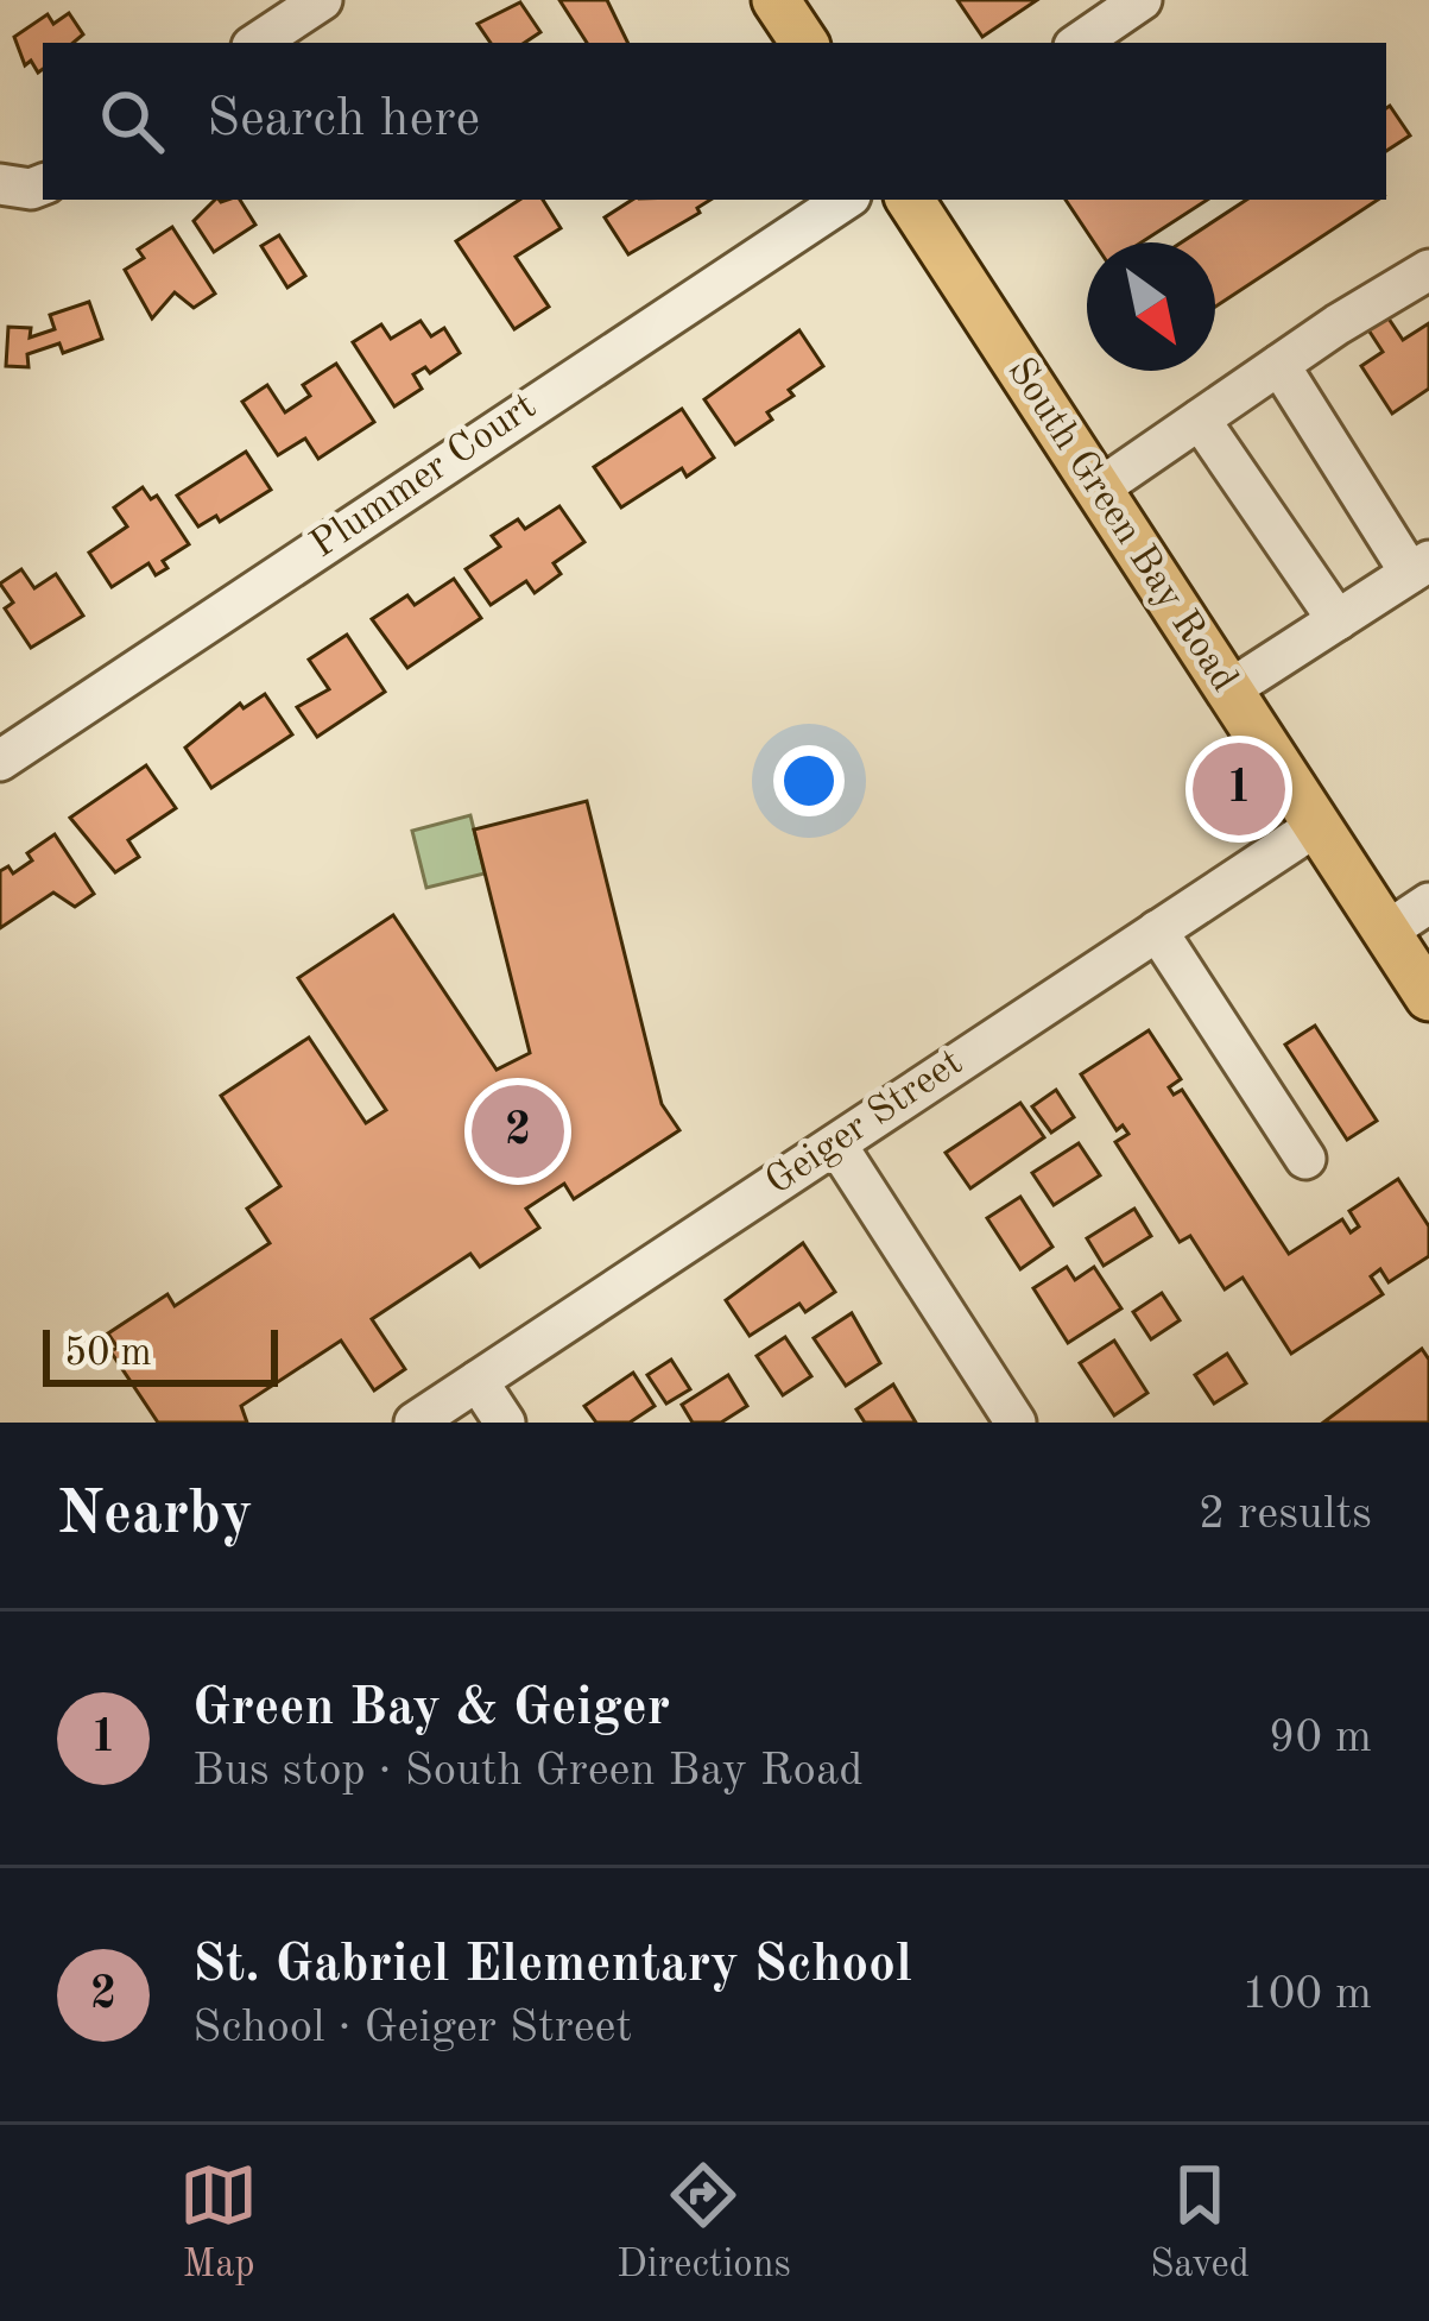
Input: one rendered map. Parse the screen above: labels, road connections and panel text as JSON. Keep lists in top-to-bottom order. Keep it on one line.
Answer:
{"streets":{"main road":["South Green Bay Road"],"street":["Plummer Court","Geiger Street"]},"crossings":[["South Green Bay Road","Geiger Street"]],"scale_bar":"50 m","north":"bottom right","page":{"search":"Search here","pins":["1","2"],"scale":"50 m","heading":["Nearby","2 results"],"list":[{"mark":"1","name":"Green Bay & Geiger","note":"Bus stop · South Green Bay Road","value":"90 m"},{"mark":"2","name":"St. Gabriel Elementary School","note":"School · Geiger Street","value":"100 m"}],"nav":["Map","Directions","Saved"]}}
